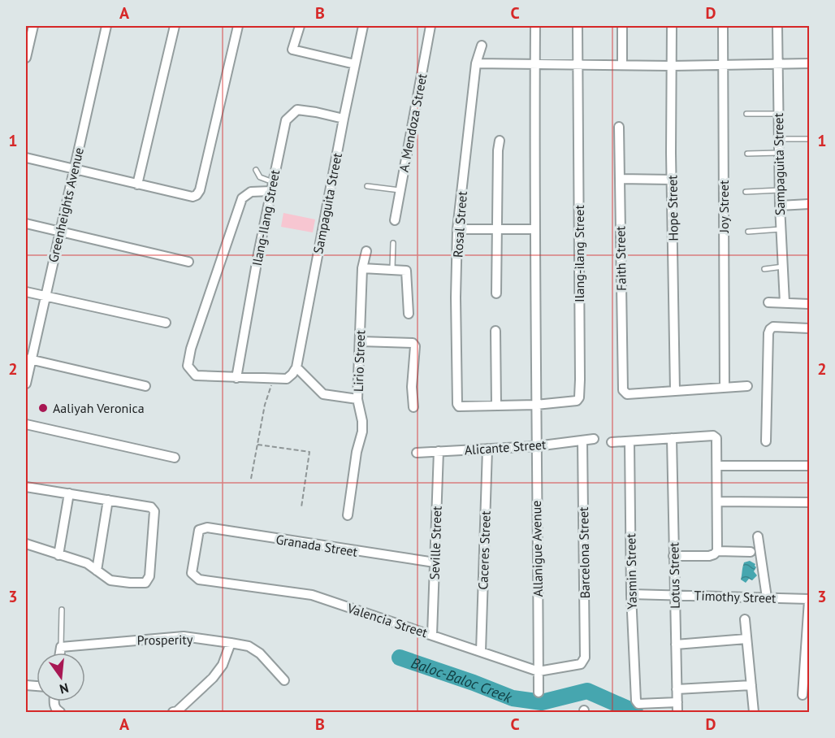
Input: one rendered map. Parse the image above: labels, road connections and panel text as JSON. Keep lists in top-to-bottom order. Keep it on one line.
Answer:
{"streets":{"street":["A. Mendoza Street","Sampaguita Street","Greenheights Avenue","Joy Street","Hope Street","Ilang-Ilang Street","Rosal Street","Ilang-ilang Street","Faith Street","Lirio Street","Alicante Street","Seville Street","Granada Street","Allanigue Avenue","Caceres Street","Barcelona Street","Yasmin Street","Lotus Street","Timothy Street","Valencia Street","Prosperity"]},"crossings":[["Sampaguita Street","Ilang-Ilang Street"],["Sampaguita Street","Lirio Street"],["Hope Street","Faith Street"],["Ilang-ilang Street","Allanigue Avenue"],["Alicante Street","Seville Street"],["Alicante Street","Allanigue Avenue"],["Alicante Street","Caceres Street"],["Alicante Street","Barcelona Street"],["Seville Street","Granada Street"],["Seville Street","Valencia Street"],["Granada Street","Valencia Street"],["Allanigue Avenue","Valencia Street"],["Caceres Street","Valencia Street"],["Barcelona Street","Valencia Street"],["Yasmin Street","Lotus Street"],["Yasmin Street","Timothy Street"],["Lotus Street","Timothy Street"]],"water":["Baloc-Baloc Creek"],"places":["Aaliyah Veronica"],"north":"bottom","grid":{"columns":["A","B","C","D"],"rows":["1","2","3"]}}
